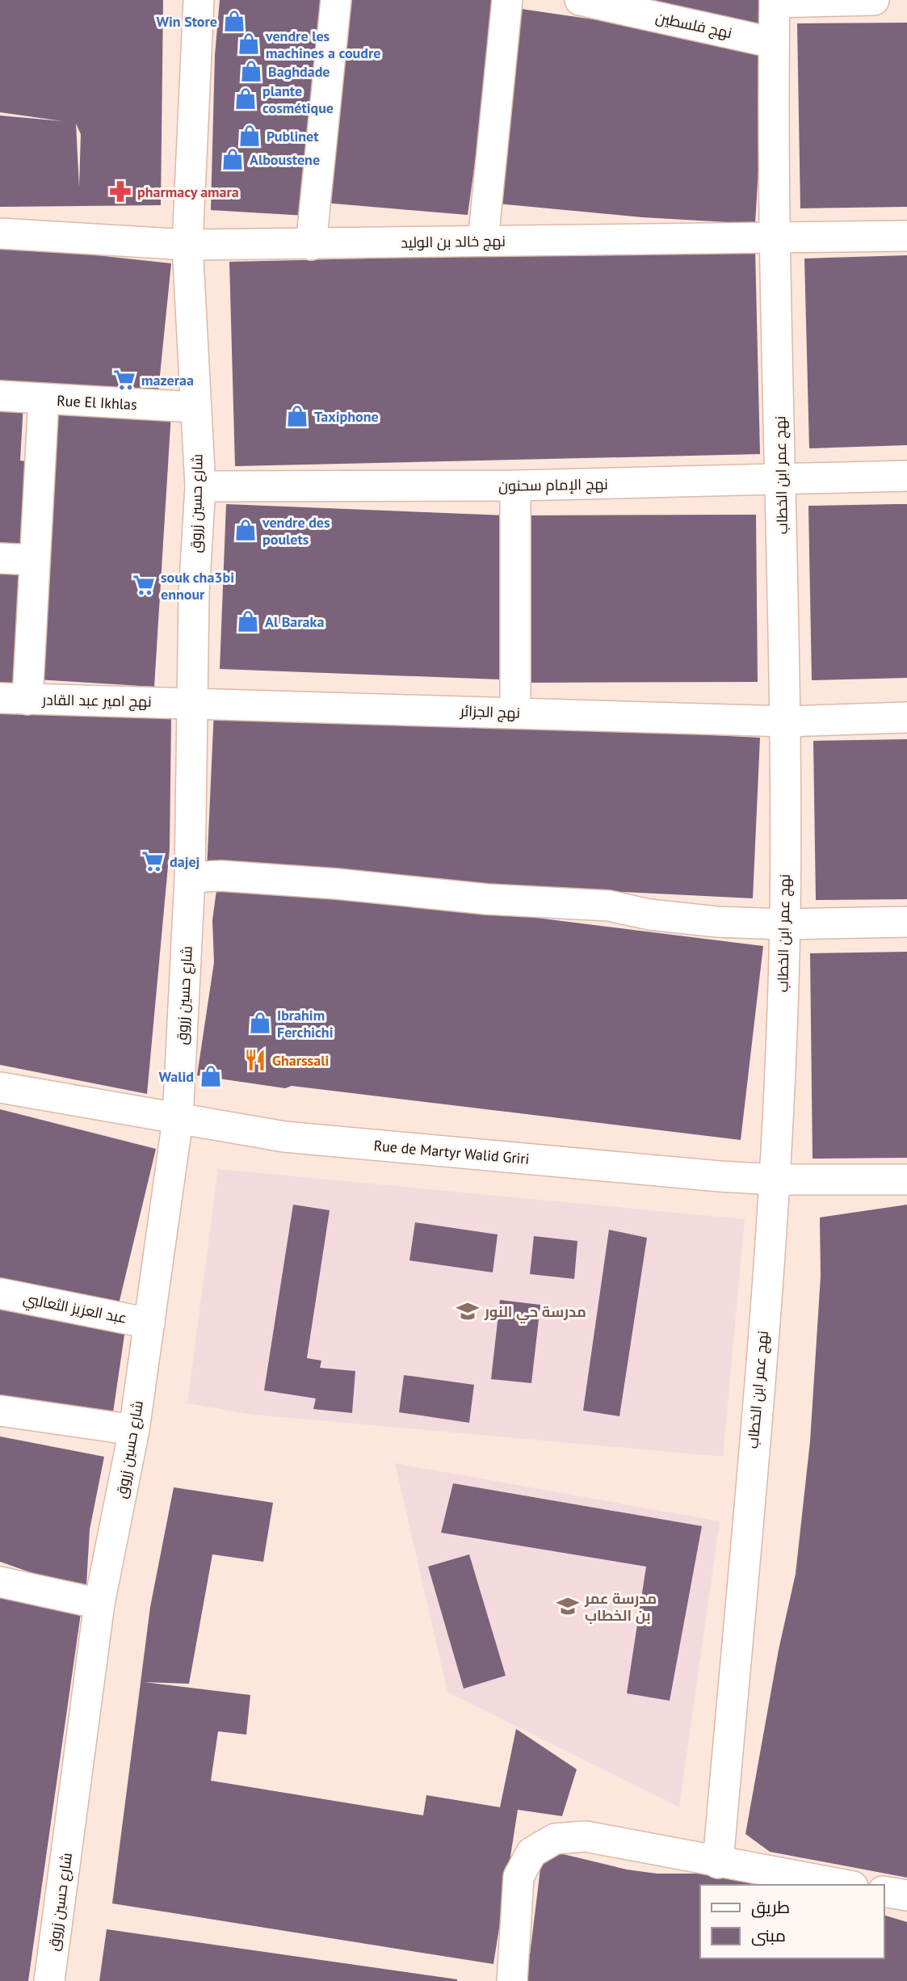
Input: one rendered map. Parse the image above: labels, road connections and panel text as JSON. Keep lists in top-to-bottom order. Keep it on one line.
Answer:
{"streets":{"street":["نهج فلسطين","نهج خالد بن الوليد","Rue El Ikhlas","نهج عمر ابن الخطاب","نهج الإمام سحنون","شارع حسين زروق","نهج امير عبد القادر","نهج الجزائر","Rue de Martyr Walid Griri","عبد العزيز الثعالبي"]},"crossings":[["نهج فلسطين","نهج عمر ابن الخطاب"],["نهج خالد بن الوليد","نهج عمر ابن الخطاب"],["نهج خالد بن الوليد","شارع حسين زروق"],["Rue El Ikhlas","شارع حسين زروق"],["نهج عمر ابن الخطاب","نهج الإمام سحنون"],["نهج عمر ابن الخطاب","نهج الجزائر"],["نهج عمر ابن الخطاب","Rue de Martyr Walid Griri"],["نهج الإمام سحنون","شارع حسين زروق"],["شارع حسين زروق","نهج امير عبد القادر"],["شارع حسين زروق","نهج الجزائر"],["شارع حسين زروق","Rue de Martyr Walid Griri"],["شارع حسين زروق","عبد العزيز الثعالبي"],["نهج امير عبد القادر","نهج الجزائر"]],"places":{"shop":["Win Store","vendre les machines a coudre","Baghdade","plante cosmétique","Publinet","Alboustene","Taxiphone","vendre des poulets","Al Baraka","Ibrahim Ferchichi","Walid"],"pharmacy":["pharmacy amara"],"supermarket":["mazeraa","souk cha3bi ennour","dajej"],"restaurant":["Gharssali"],"school or university":["مدرسة حي النور","مدرسة عمر بن الخطاب"]},"legend":["طريق","مبنى"]}
